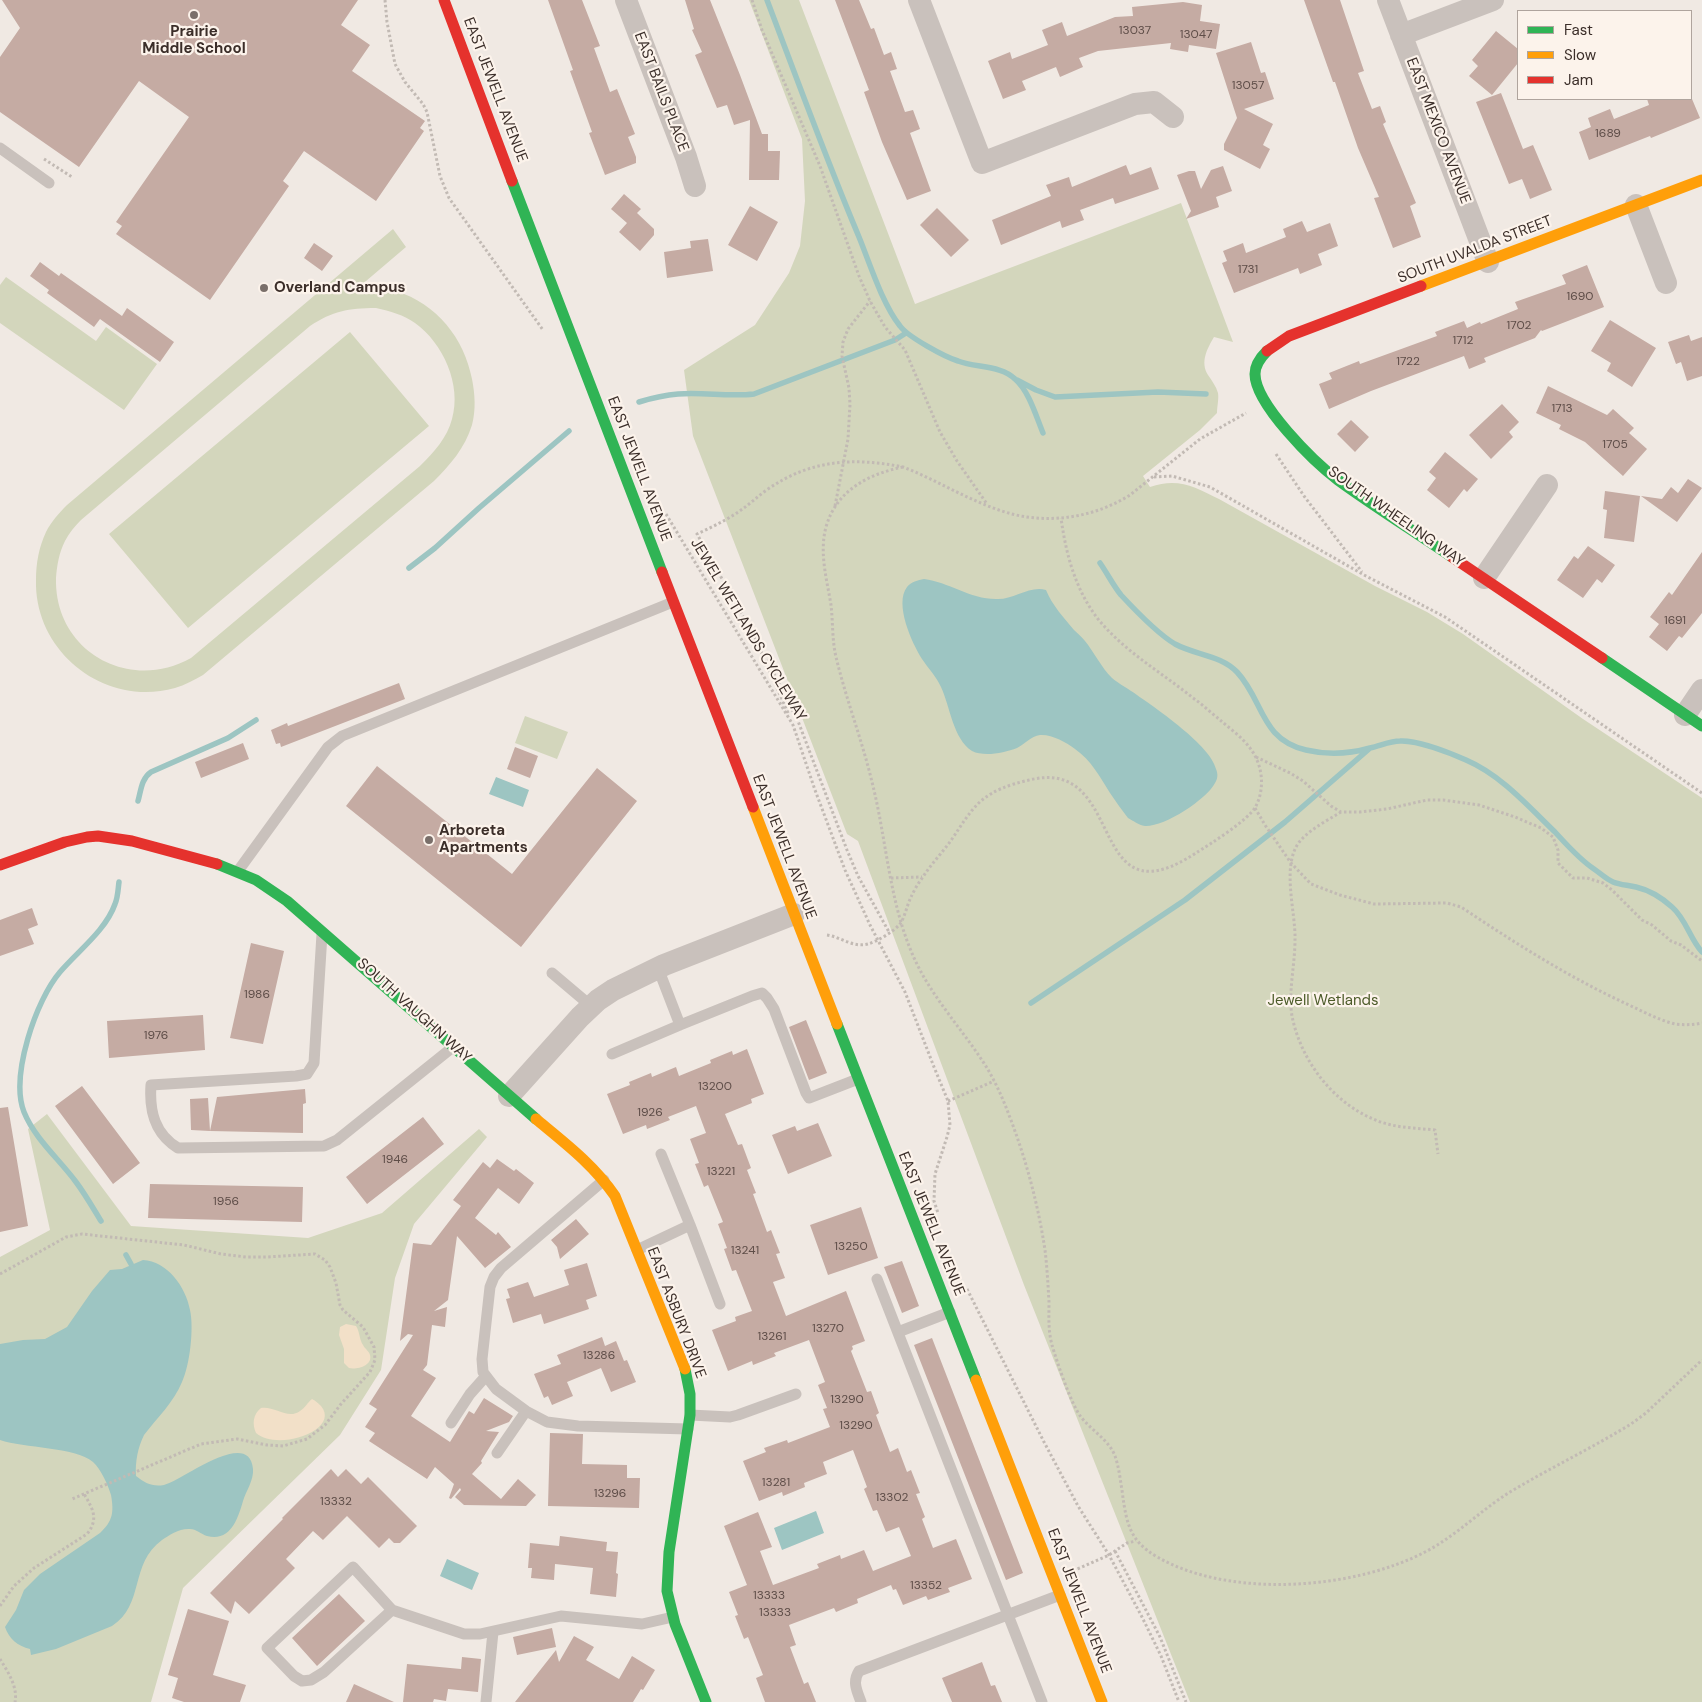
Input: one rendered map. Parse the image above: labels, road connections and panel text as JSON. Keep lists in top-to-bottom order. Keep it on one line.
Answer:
{"streets":{"street":["EAST JEWELL AVENUE","EAST BAILS PLACE","EAST MEXICO AVENUE","SOUTH UVALDA STREET","SOUTH WHEELING WAY","SOUTH VAUGHN WAY","EAST ASBURY DRIVE"],"path":["JEWEL WETLANDS CYCLEWAY"]},"crossings":[["EAST MEXICO AVENUE","SOUTH UVALDA STREET"],["SOUTH UVALDA STREET","SOUTH WHEELING WAY"],["SOUTH VAUGHN WAY","EAST ASBURY DRIVE"]],"parks":["Jewell Wetlands"],"places":["Prairie Middle School","Overland Campus","Arboreta Apartments"],"house_numbers":["13037","13047","13057","1689","1731","1690","1702","1712","1722","1713","1705","1691","1986","1976","13200","1926","1946","13221","1956","13250","13241","13270","13261","13286","13290","13290","13281","13296","13302","13332","13352","13333","13333"],"legend":["Fast","Slow","Jam"]}
